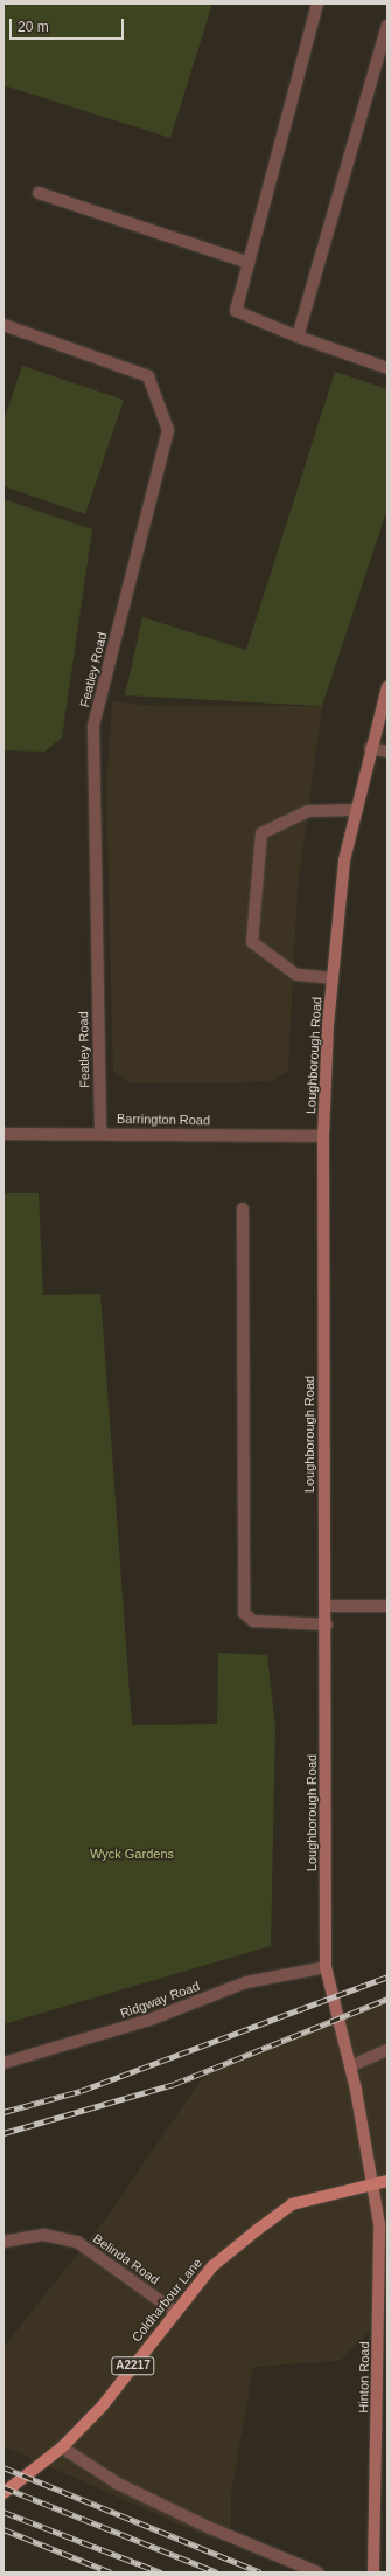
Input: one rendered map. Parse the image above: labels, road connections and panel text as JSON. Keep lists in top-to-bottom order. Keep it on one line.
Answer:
{"streets":{"main road":["Coldharbour Lane","A2217"],"street":["Featley Road","Loughborough Road","Barrington Road","Ridgway Road","Belinda Road","Hinton Road"]},"crossings":[["Featley Road","Barrington Road"],["Loughborough Road","Barrington Road"],["Loughborough Road","Ridgway Road"],["Loughborough Road","Coldharbour Lane"],["Loughborough Road","Hinton Road"],["Belinda Road","Coldharbour Lane"],["Coldharbour Lane","Hinton Road"]],"parks":["Wyck Gardens"],"scale_bar":"20 m"}
